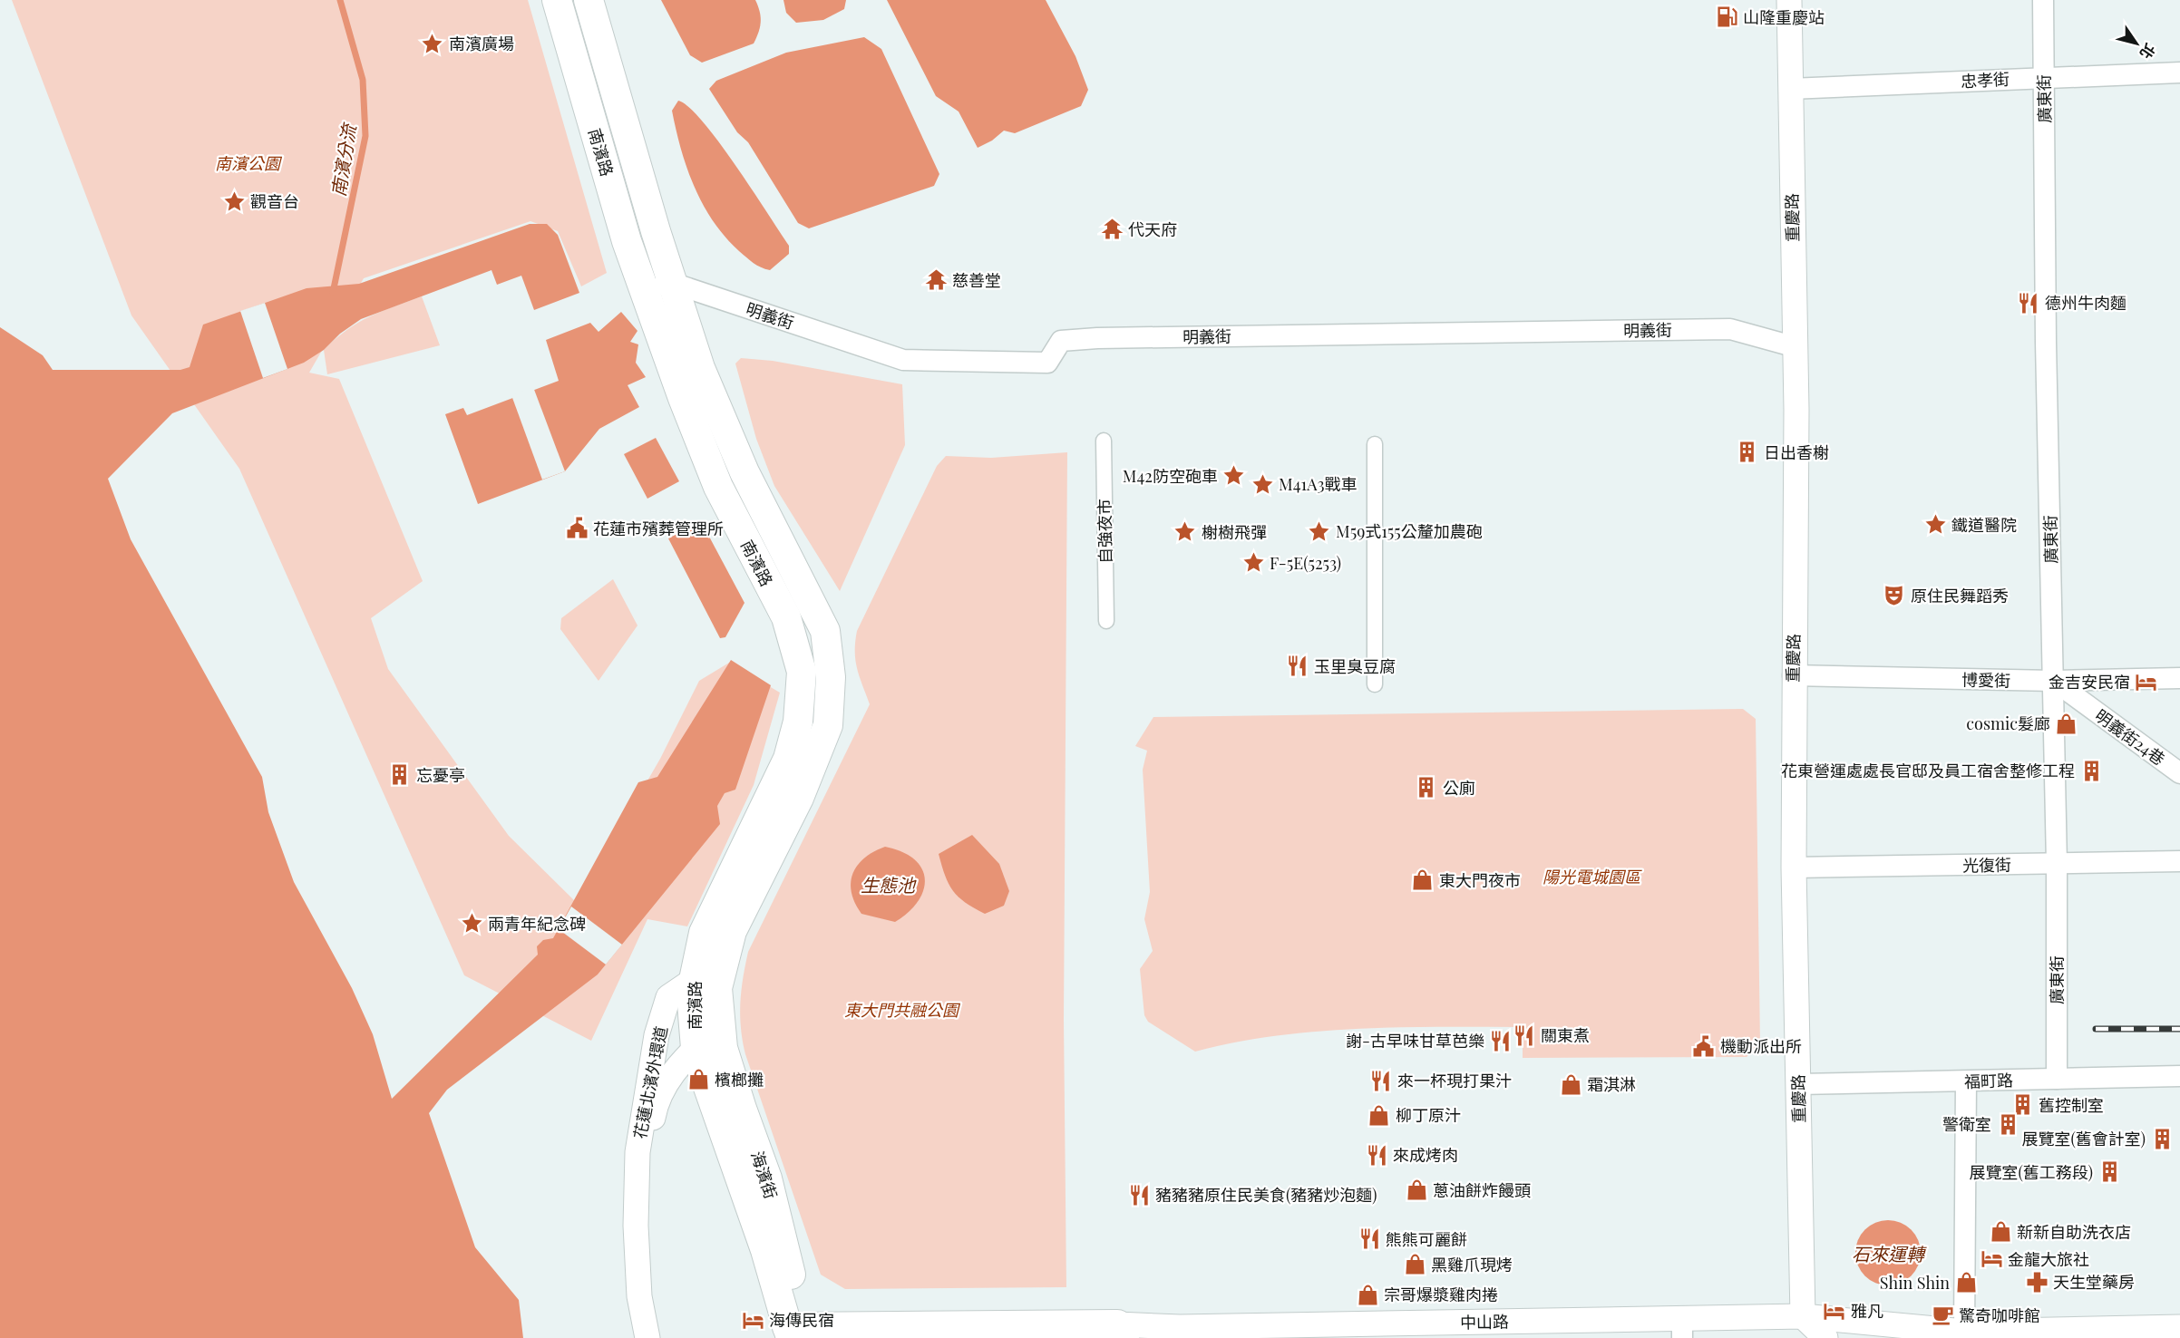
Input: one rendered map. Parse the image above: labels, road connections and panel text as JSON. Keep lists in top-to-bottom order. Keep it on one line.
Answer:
{"streets":{"main road":["南濱路","海濱街","中山路"],"street":["忠孝街","廣東街","重慶路","明義街","自強夜市","博愛街","明義街24巷","光復街","福町路","花蓮北濱外環道"]},"crossings":[["忠孝街","廣東街"],["忠孝街","重慶路"],["廣東街","博愛街"],["廣東街","明義街24巷"],["廣東街","光復街"],["廣東街","福町路"],["南濱路","明義街"],["南濱路","花蓮北濱外環道"],["南濱路","海濱街"],["重慶路","明義街"],["重慶路","博愛街"],["重慶路","光復街"],["重慶路","福町路"],["重慶路","中山路"],["博愛街","明義街24巷"],["花蓮北濱外環道","海濱街"],["海濱街","中山路"]],"water":["南濱分流","生態池","石來運轉"],"parks":["南濱公園","陽光電城園區","東大門共融公園"],"places":{"fuel station":["山隆重慶站"],"place":["南濱廣場","觀音台","M42防空砲車","M41A3戰車","鐵道醫院","M59式155公釐加農砲","榭樹飛彈","F-5E(5253)","兩青年紀念碑"],"temple":["代天府","慈善堂"],"restaurant":["德州牛肉麵","玉里臭豆腐","關東煮","謝-古早味甘草芭樂","來一杯現打果汁","來成烤肉","豬豬豬原住民美食(豬豬炒泡麵)","熊熊可麗餅"],"building":["日出香榭","花東營運處處長官邸及員工宿舍整修工程","忘憂亭","公廁","舊控制室","警衛室","展覽室(舊會計室)","展覽室(舊工務段)"],"public building":["花蓮市殯葬管理所","機動派出所"],"theatre":["原住民舞蹈秀"],"hotel":["金吉安民宿","金龍大旅社","雅凡","海傳民宿"],"shop":["cosmic髮廊","東大門夜市","檳榔攤","霜淇淋","柳丁原汁","蔥油餅炸饅頭","新新自助洗衣店","黑雞爪現烤","Shin Shin","宗哥爆漿雞肉捲"],"pharmacy":["天生堂藥房"],"cafe":["驚奇咖啡館"]},"north":"bottom right"}
